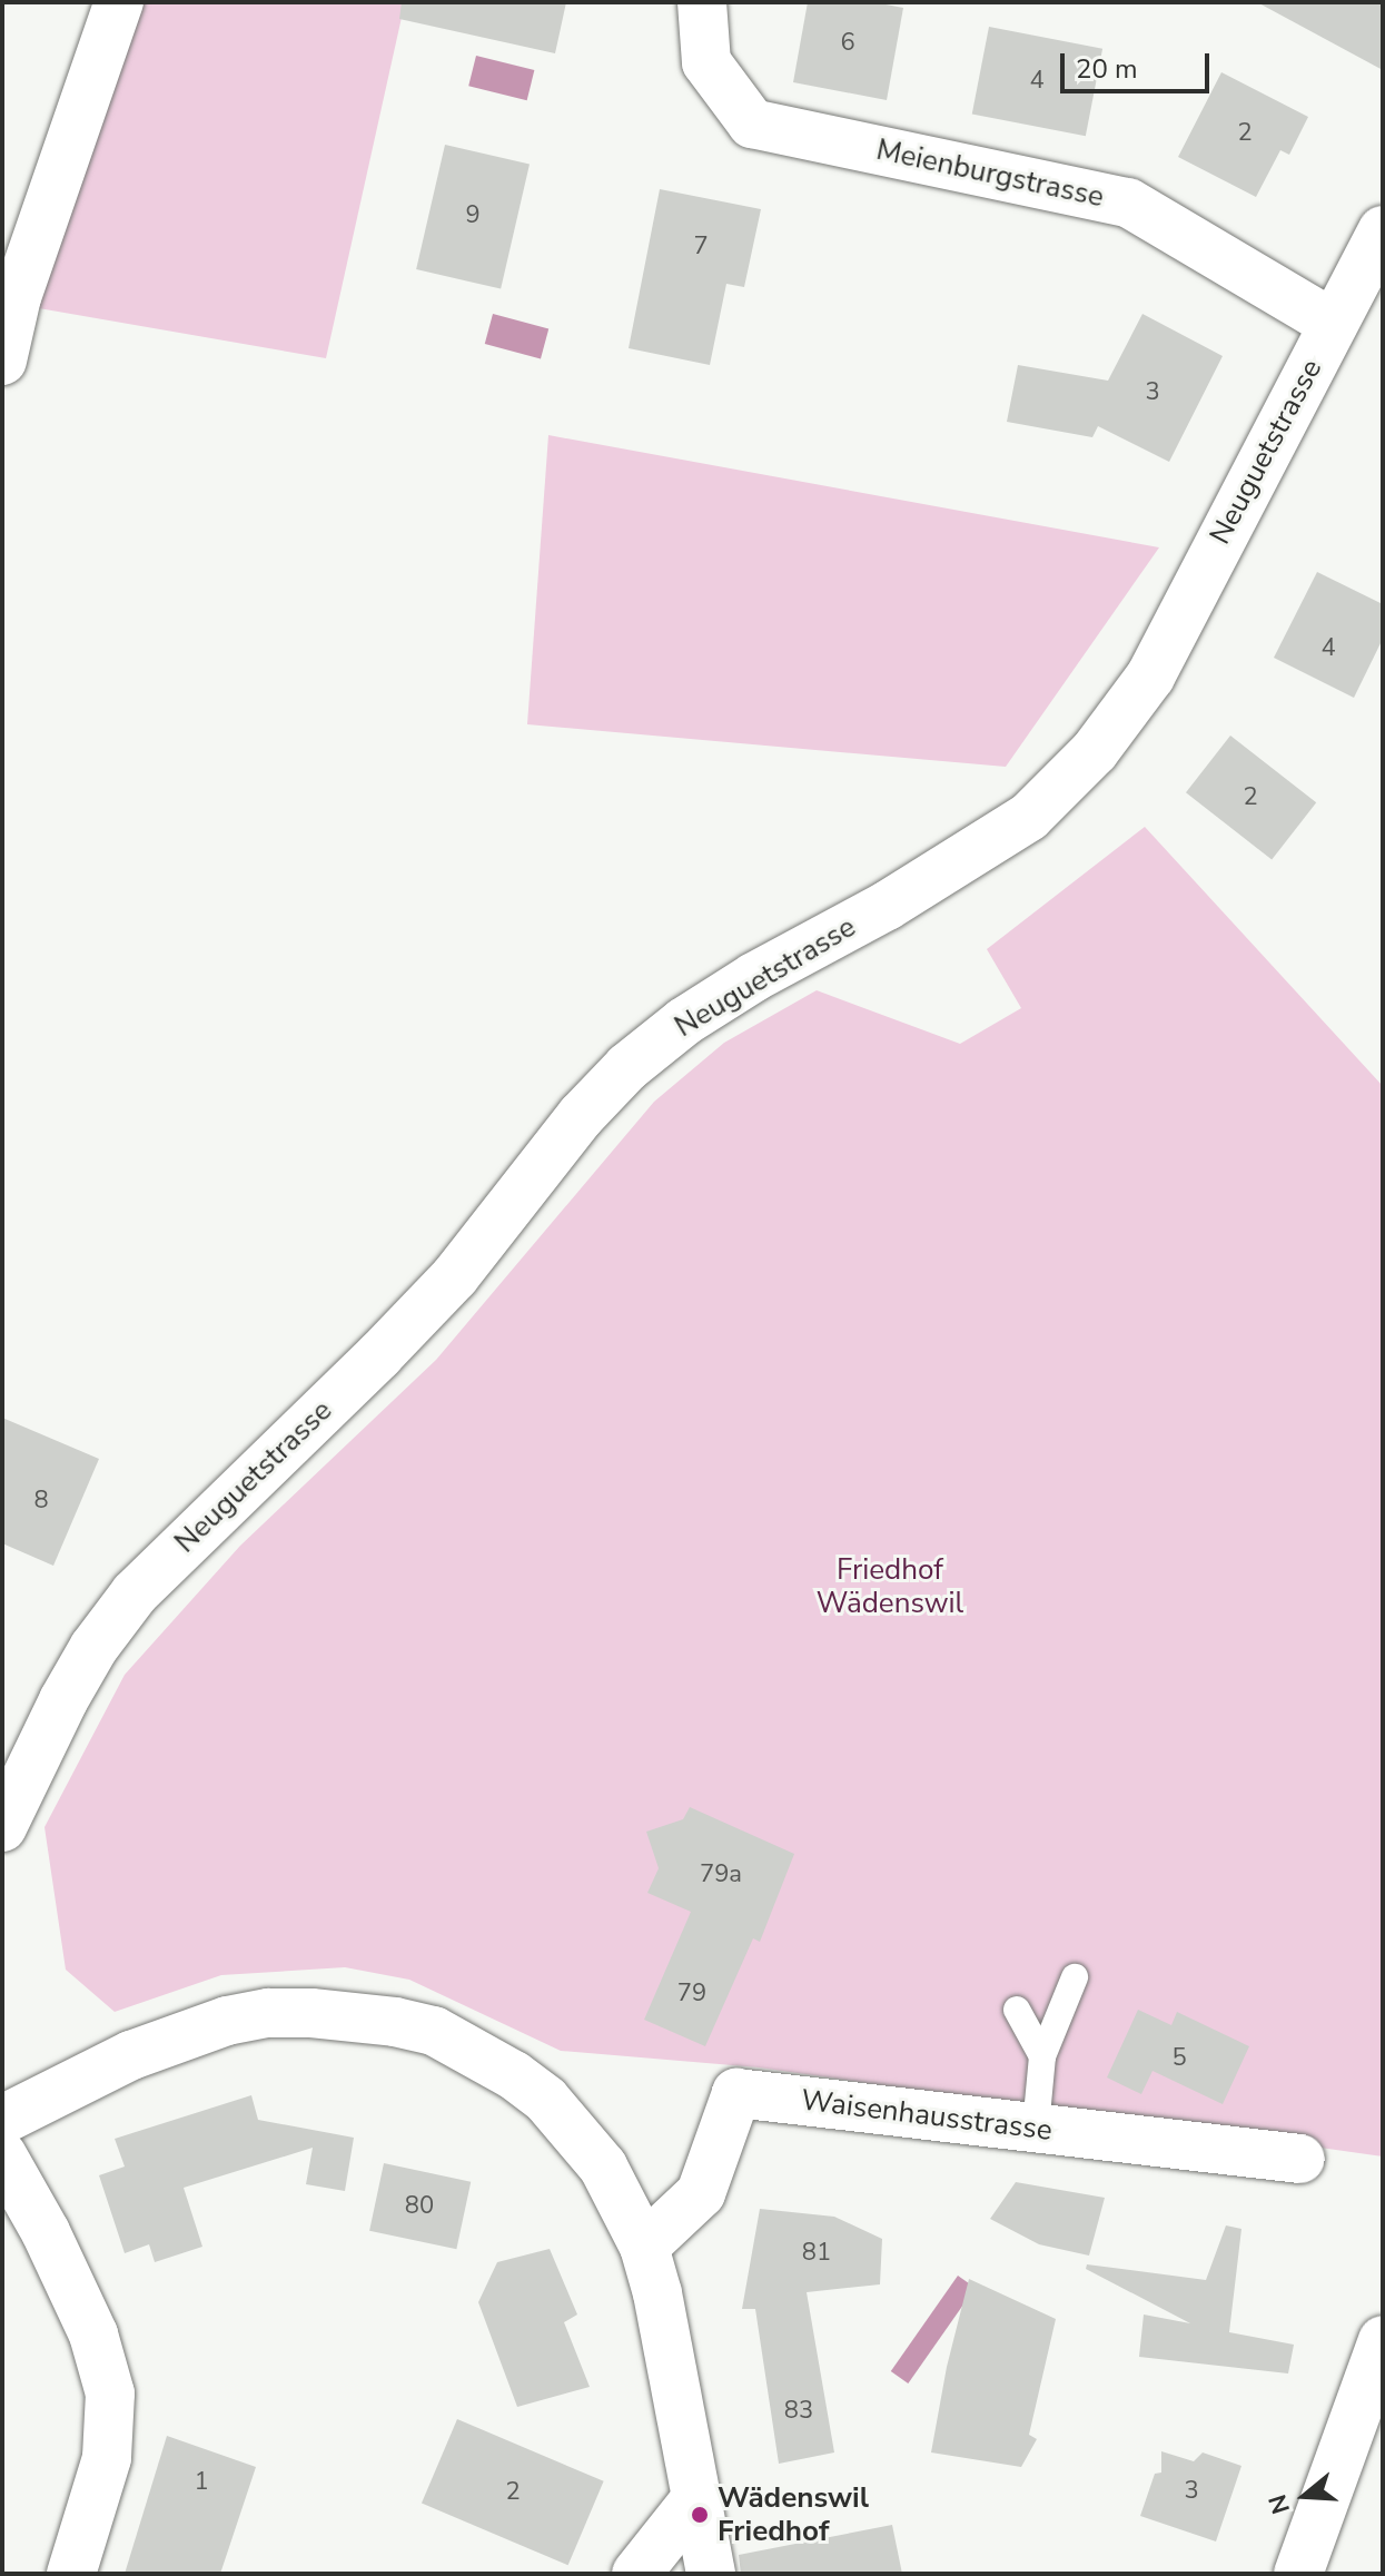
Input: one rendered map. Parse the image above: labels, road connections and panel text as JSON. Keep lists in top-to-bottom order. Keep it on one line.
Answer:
{"streets":{"street":["Meienburgstrasse","Neuguetstrasse","Waisenhausstrasse"]},"crossings":[["Meienburgstrasse","Neuguetstrasse"]],"parks":["Friedhof Wädenswil"],"places":["Wädenswil Friedhof"],"house_numbers":["6","4","2","9","7","3","4","2","8","79a","79","5","80","81","83","1","3","2"],"scale_bar":"20 m","north":"left"}
